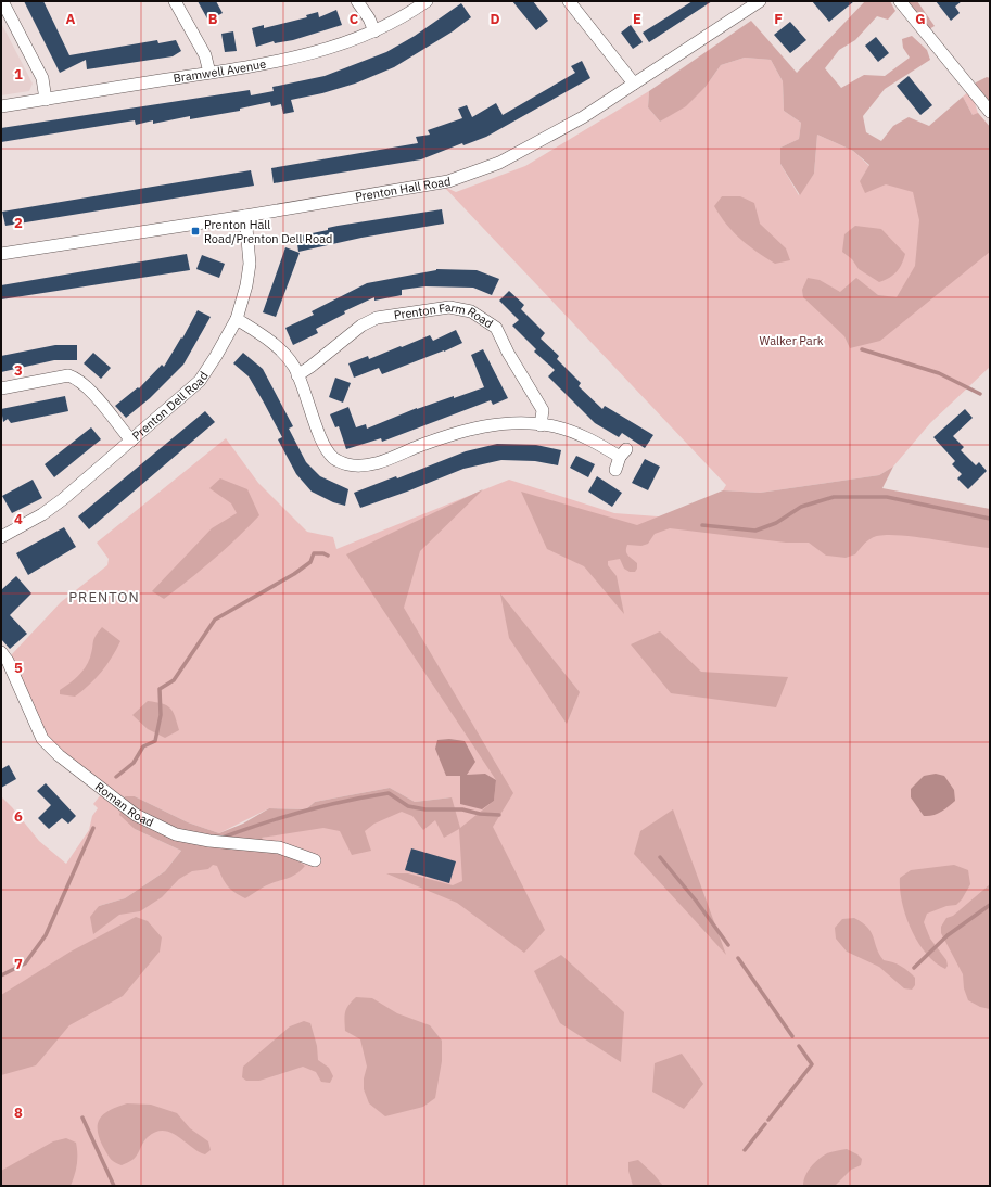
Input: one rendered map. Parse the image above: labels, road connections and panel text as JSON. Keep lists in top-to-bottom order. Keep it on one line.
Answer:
{"streets":{"street":["Bramwell Avenue","Prenton Hall Road","Prenton Farm Road","Prenton Dell Road","Roman Road"]},"crossings":[["Prenton Hall Road","Prenton Dell Road"]],"districts":["PRENTON"],"parks":["Walker Park"],"places":{"transit":["Prenton Hall Road/Prenton Dell Road"]},"grid":{"columns":["A","B","C","D","E","F","G"],"rows":["1","2","3","4","5","6","7","8"]}}
